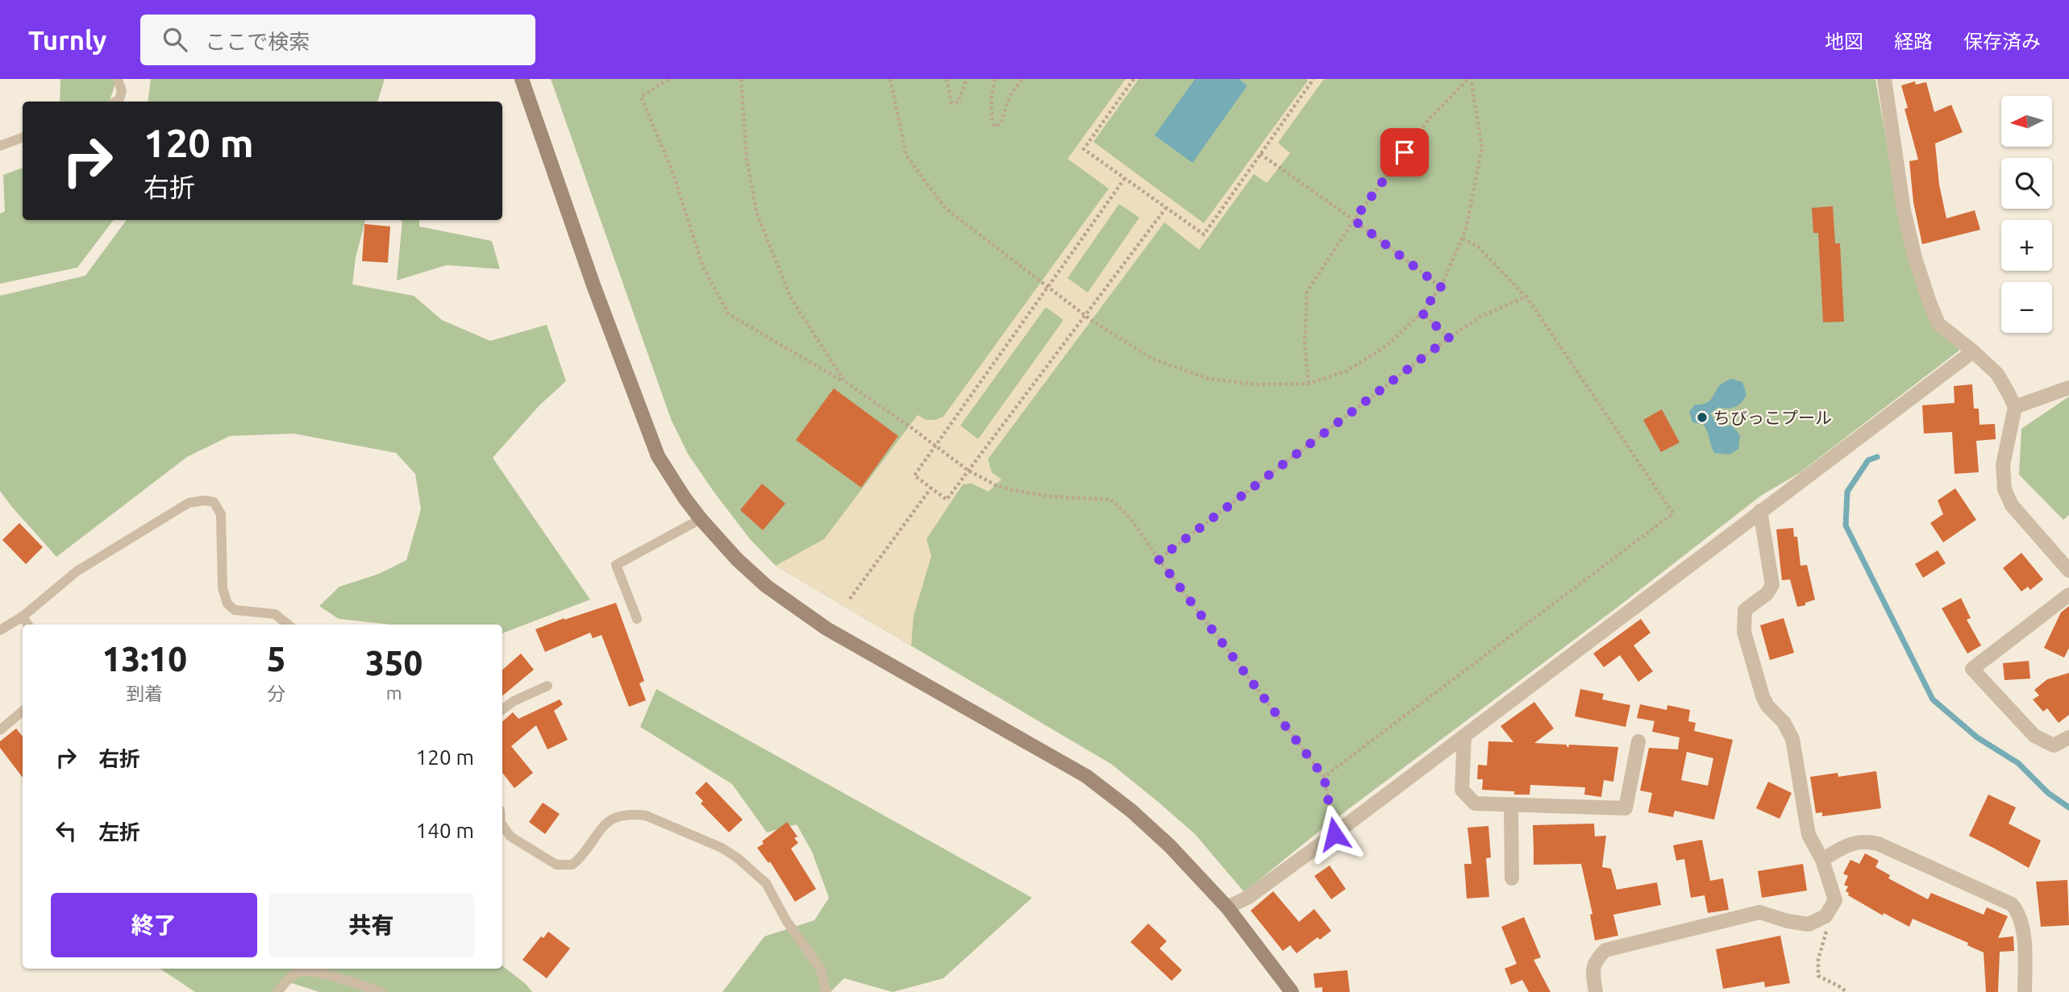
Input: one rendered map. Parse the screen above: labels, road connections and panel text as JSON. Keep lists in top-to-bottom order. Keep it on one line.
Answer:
{"places":["ちびっこプール"],"north":"left","page":{"header":"Turnly","search":"ここで検索","nav":["地図","経路","保存済み"],"map_buttons":["+","−"],"turn":["120 m","右折"],"eta":["13:10","到着","5","分","350","m"],"list":[{"name":"右折","value":"120 m"},{"name":"左折","value":"140 m"}],"buttons":["終了","共有"]}}
